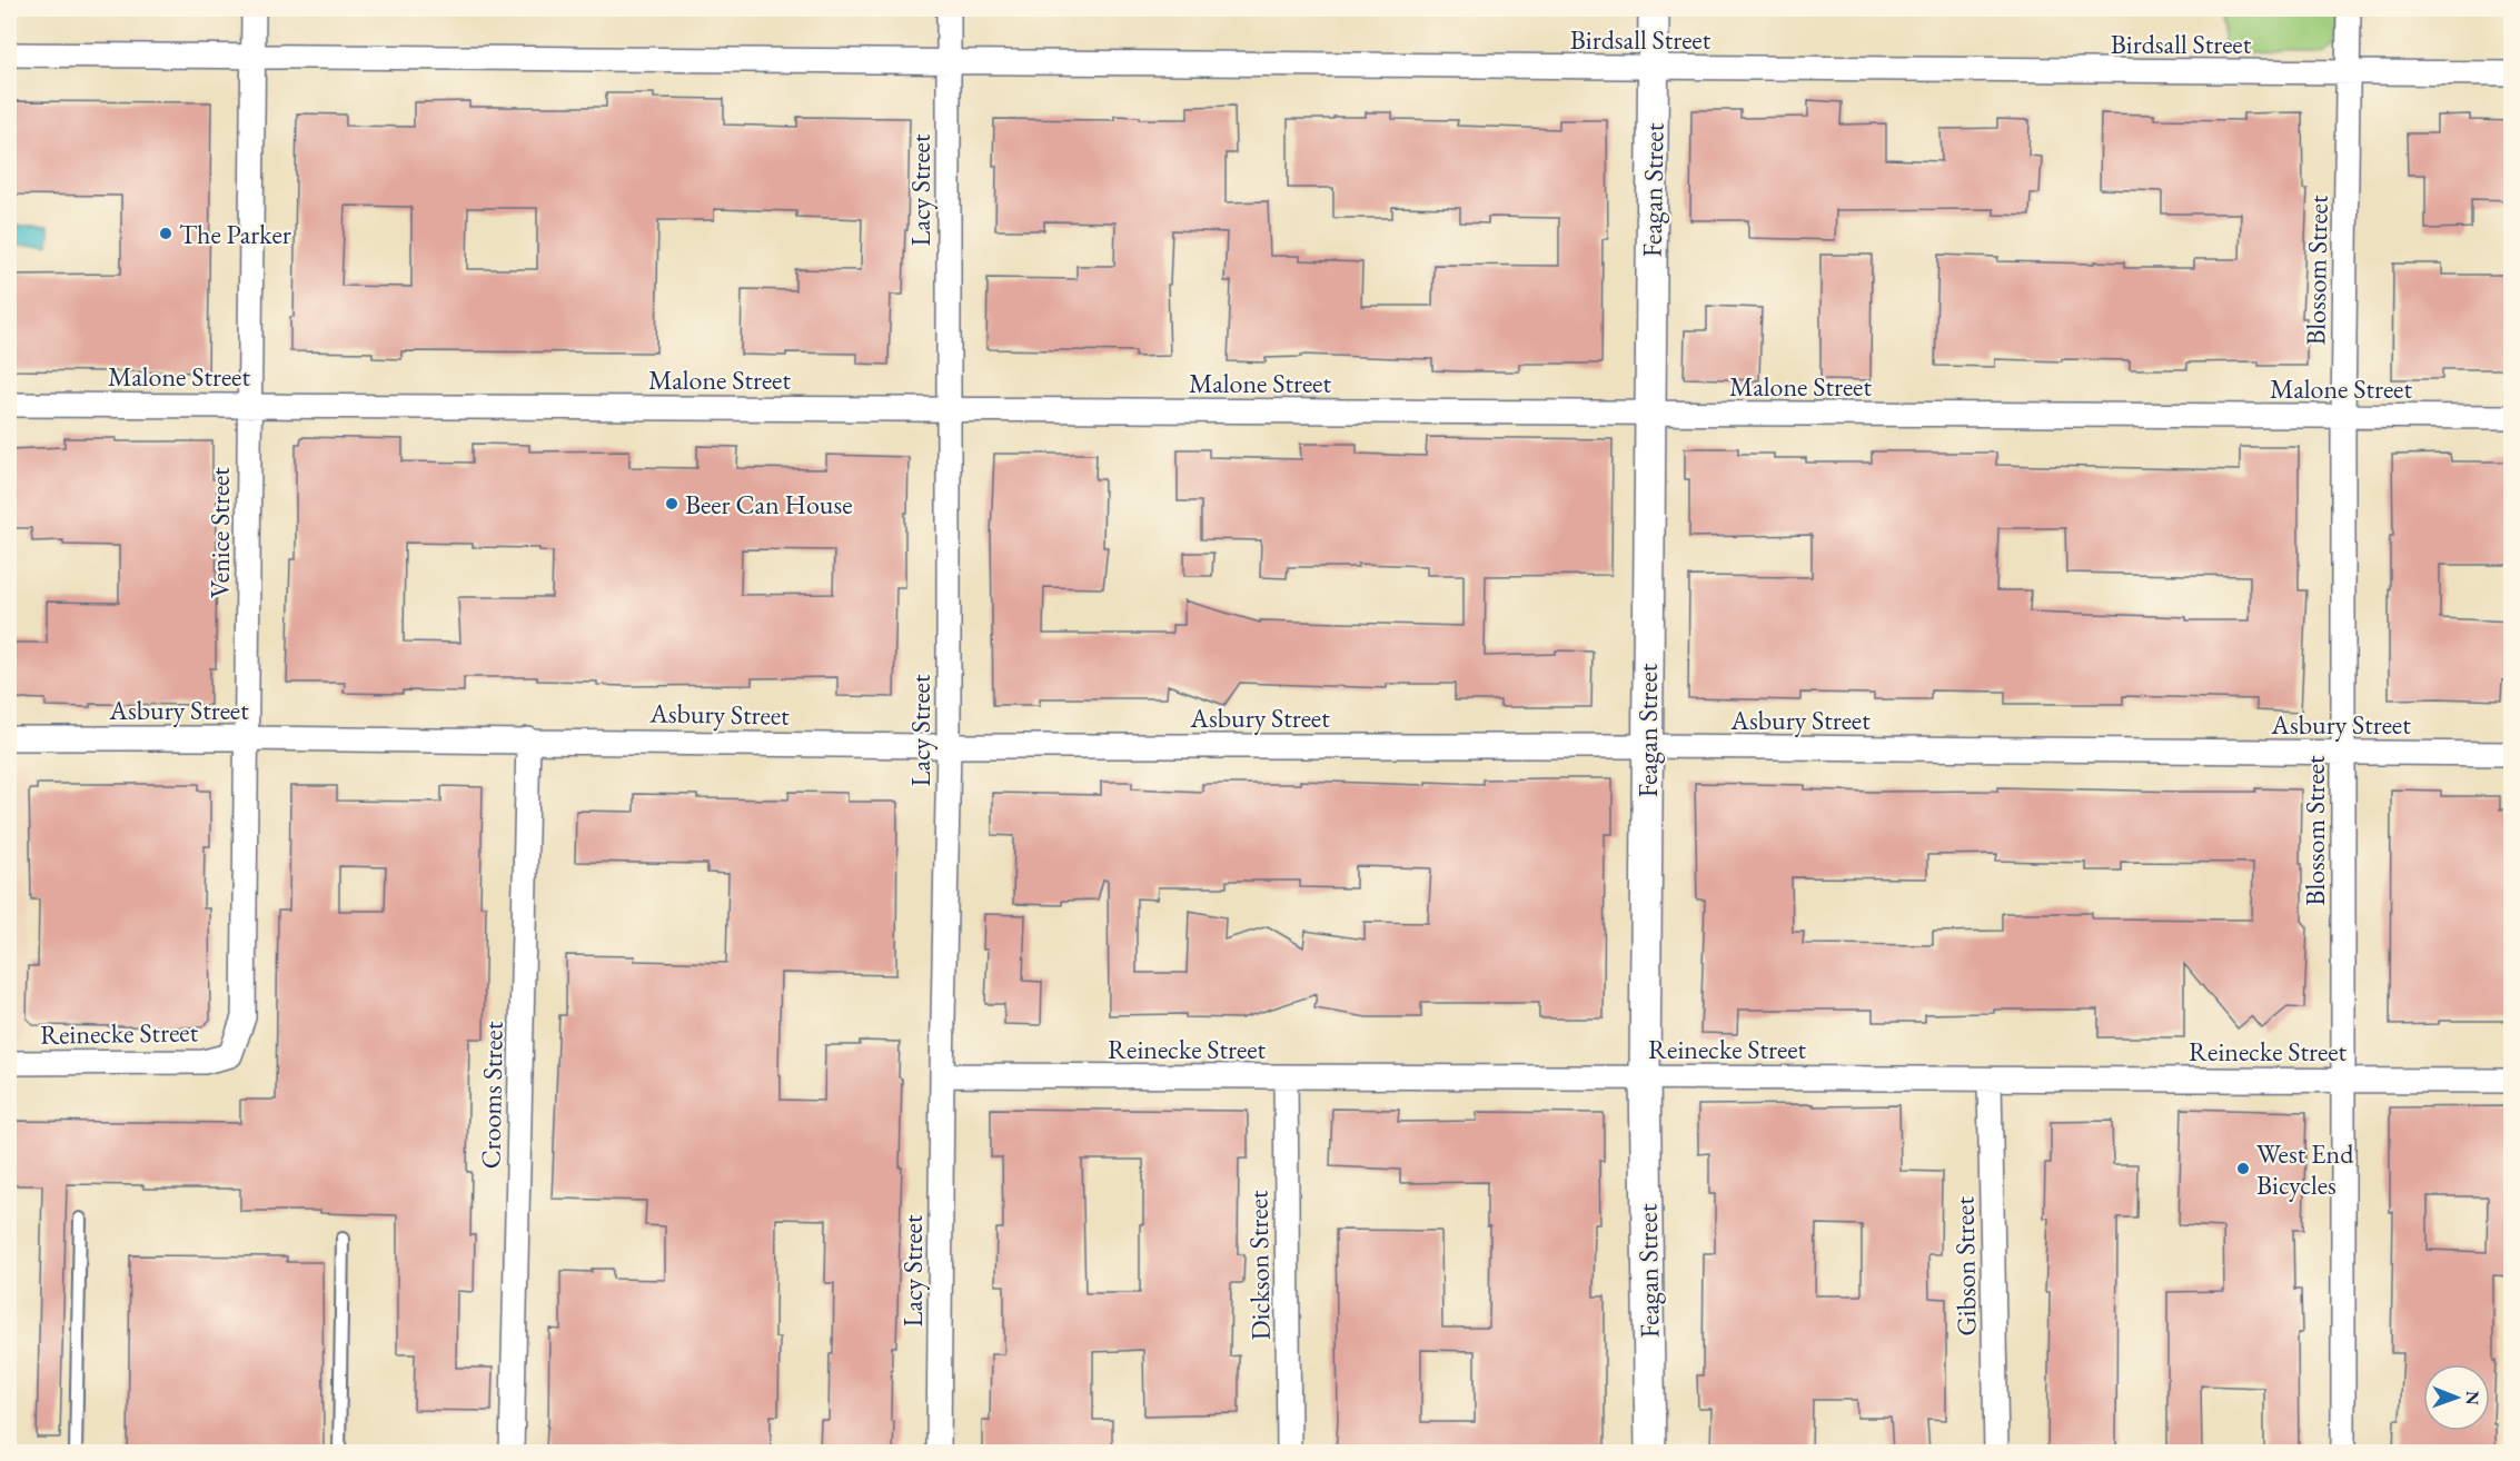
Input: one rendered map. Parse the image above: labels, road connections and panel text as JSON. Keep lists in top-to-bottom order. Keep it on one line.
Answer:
{"streets":{"street":["Birdsall Street","Lacy Street","Feagan Street","Blossom Street","Malone Street","Venice Street","Asbury Street","Reinecke Street","Crooms Street","Dickson Street","Gibson Street"]},"crossings":[["Birdsall Street","Lacy Street"],["Birdsall Street","Feagan Street"],["Birdsall Street","Blossom Street"],["Birdsall Street","Venice Street"],["Lacy Street","Malone Street"],["Lacy Street","Asbury Street"],["Lacy Street","Reinecke Street"],["Feagan Street","Malone Street"],["Feagan Street","Asbury Street"],["Feagan Street","Reinecke Street"],["Blossom Street","Malone Street"],["Blossom Street","Asbury Street"],["Blossom Street","Reinecke Street"],["Malone Street","Venice Street"],["Venice Street","Asbury Street"],["Venice Street","Reinecke Street"],["Asbury Street","Crooms Street"],["Reinecke Street","Dickson Street"],["Reinecke Street","Gibson Street"]],"places":["The Parker","Beer Can House","West End Bicycles"],"north":"right"}
